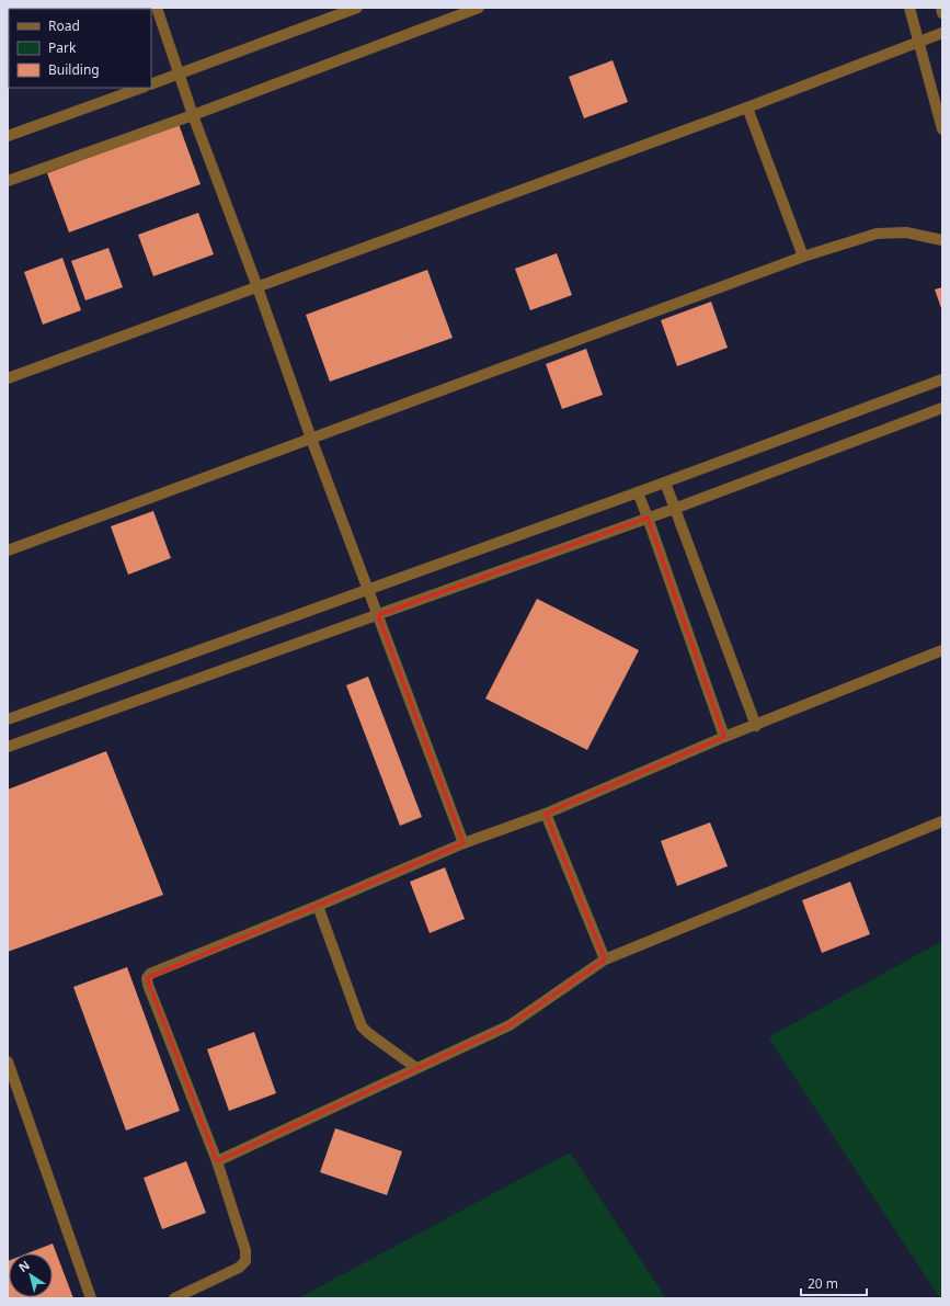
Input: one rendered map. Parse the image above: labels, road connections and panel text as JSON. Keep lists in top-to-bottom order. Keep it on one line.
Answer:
{"legend":["Road","Park","Building"],"scale_bar":"20 m","north":"top left"}
